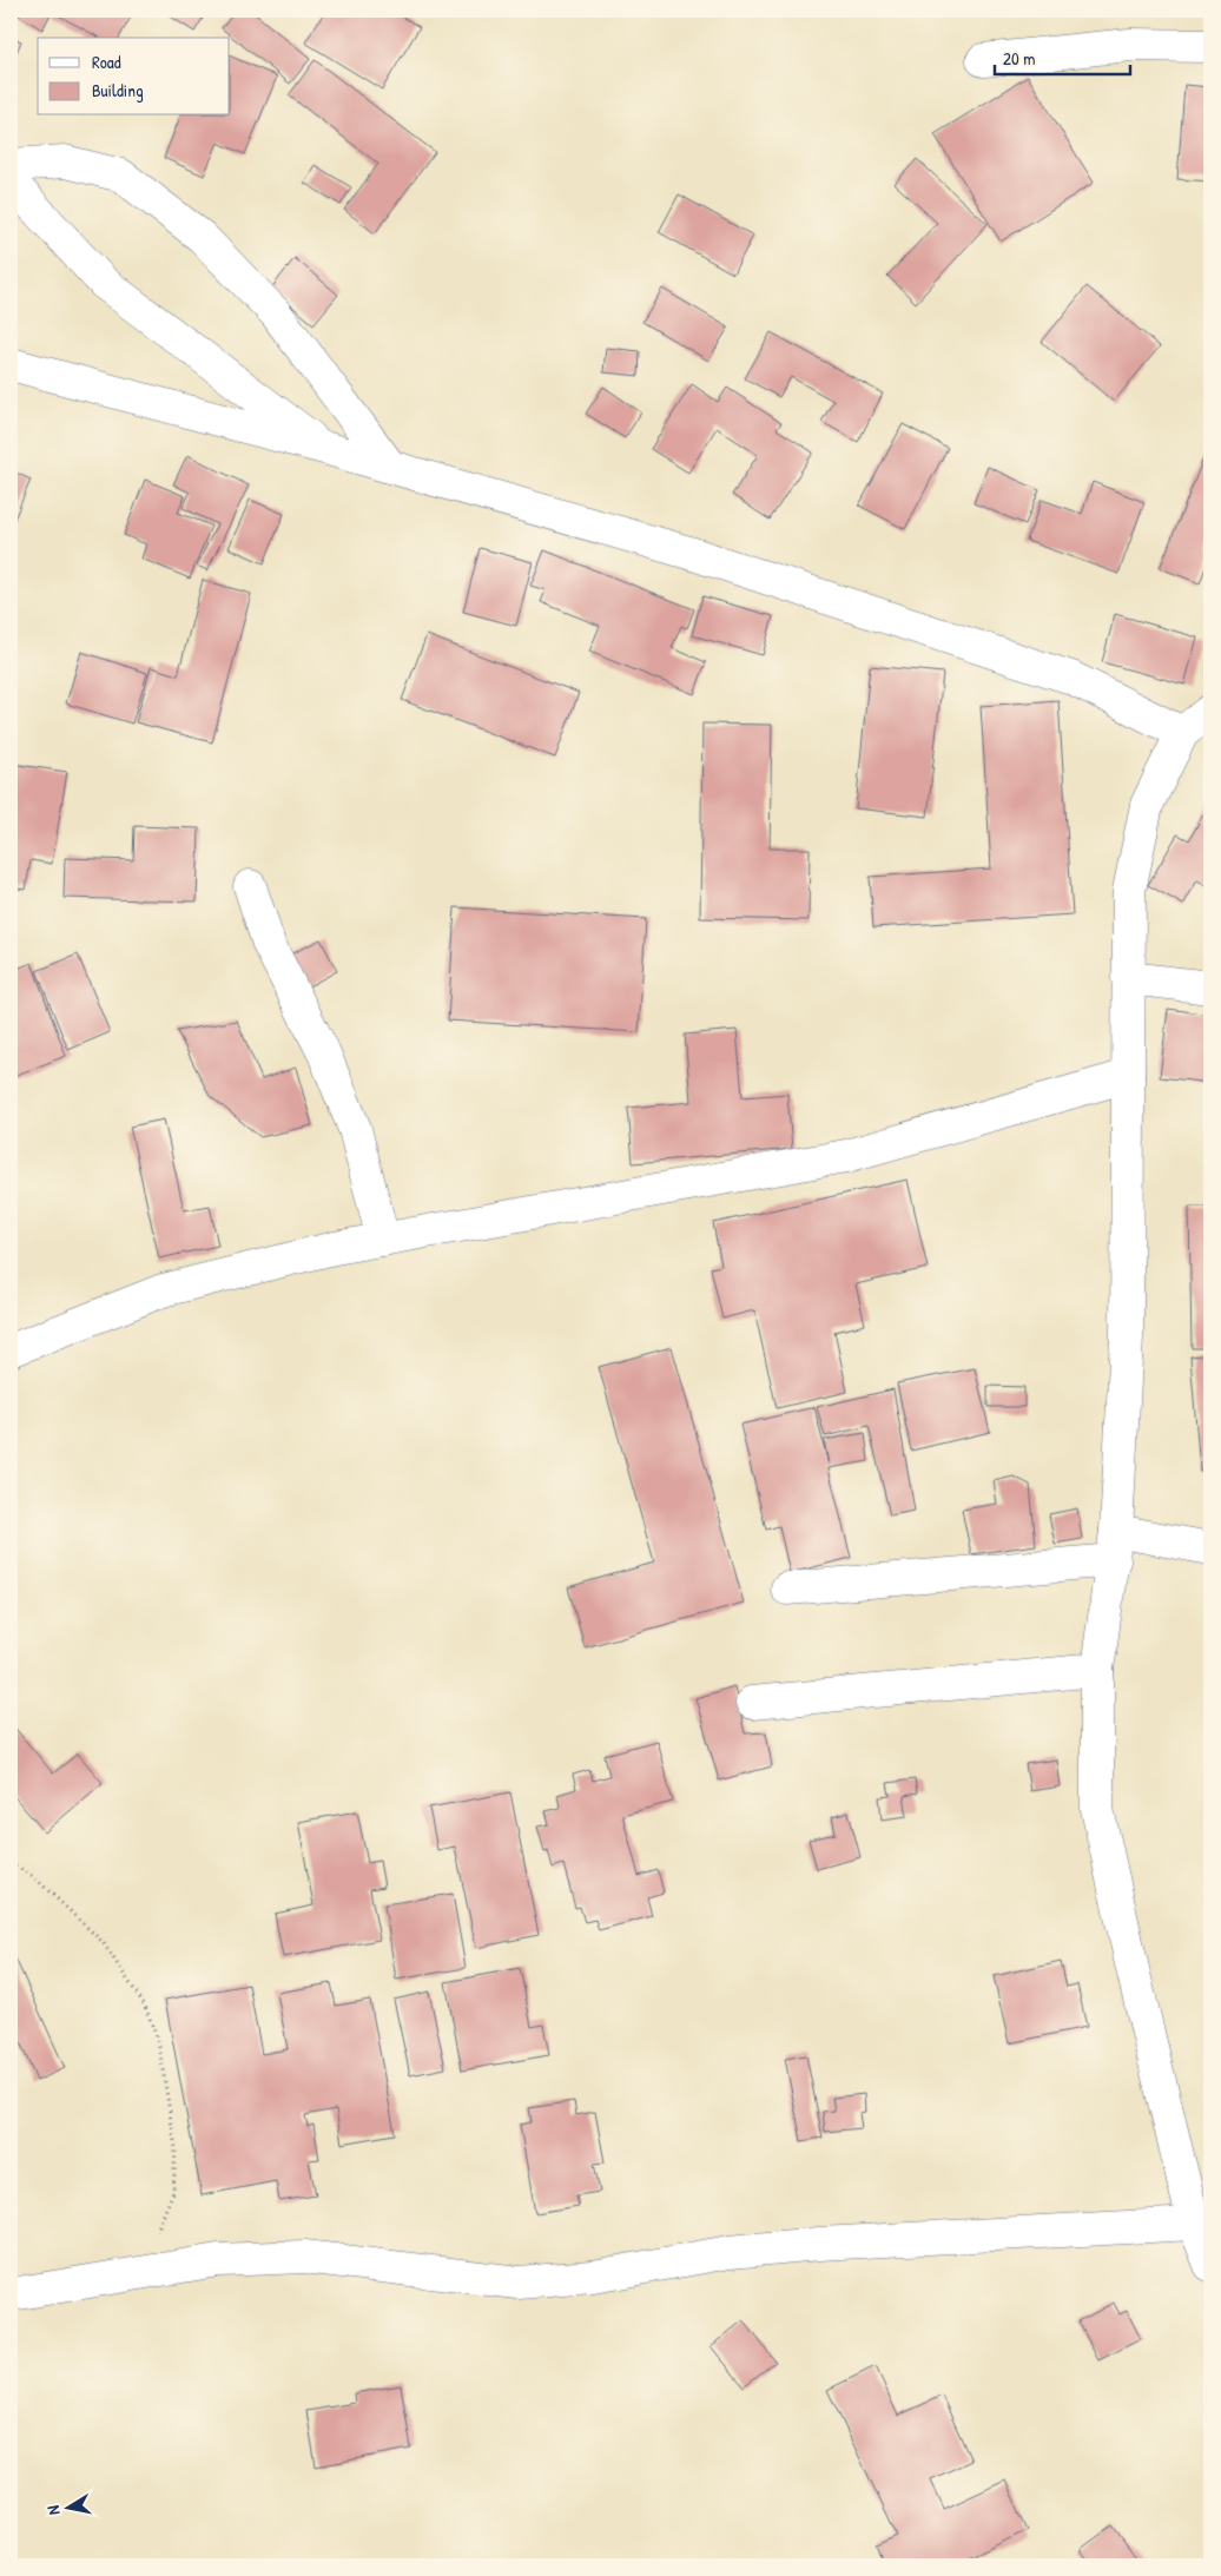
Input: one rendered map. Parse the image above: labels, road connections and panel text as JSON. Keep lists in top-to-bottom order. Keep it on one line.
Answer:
{"legend":["Road","Building"],"scale_bar":"20 m","north":"left"}
